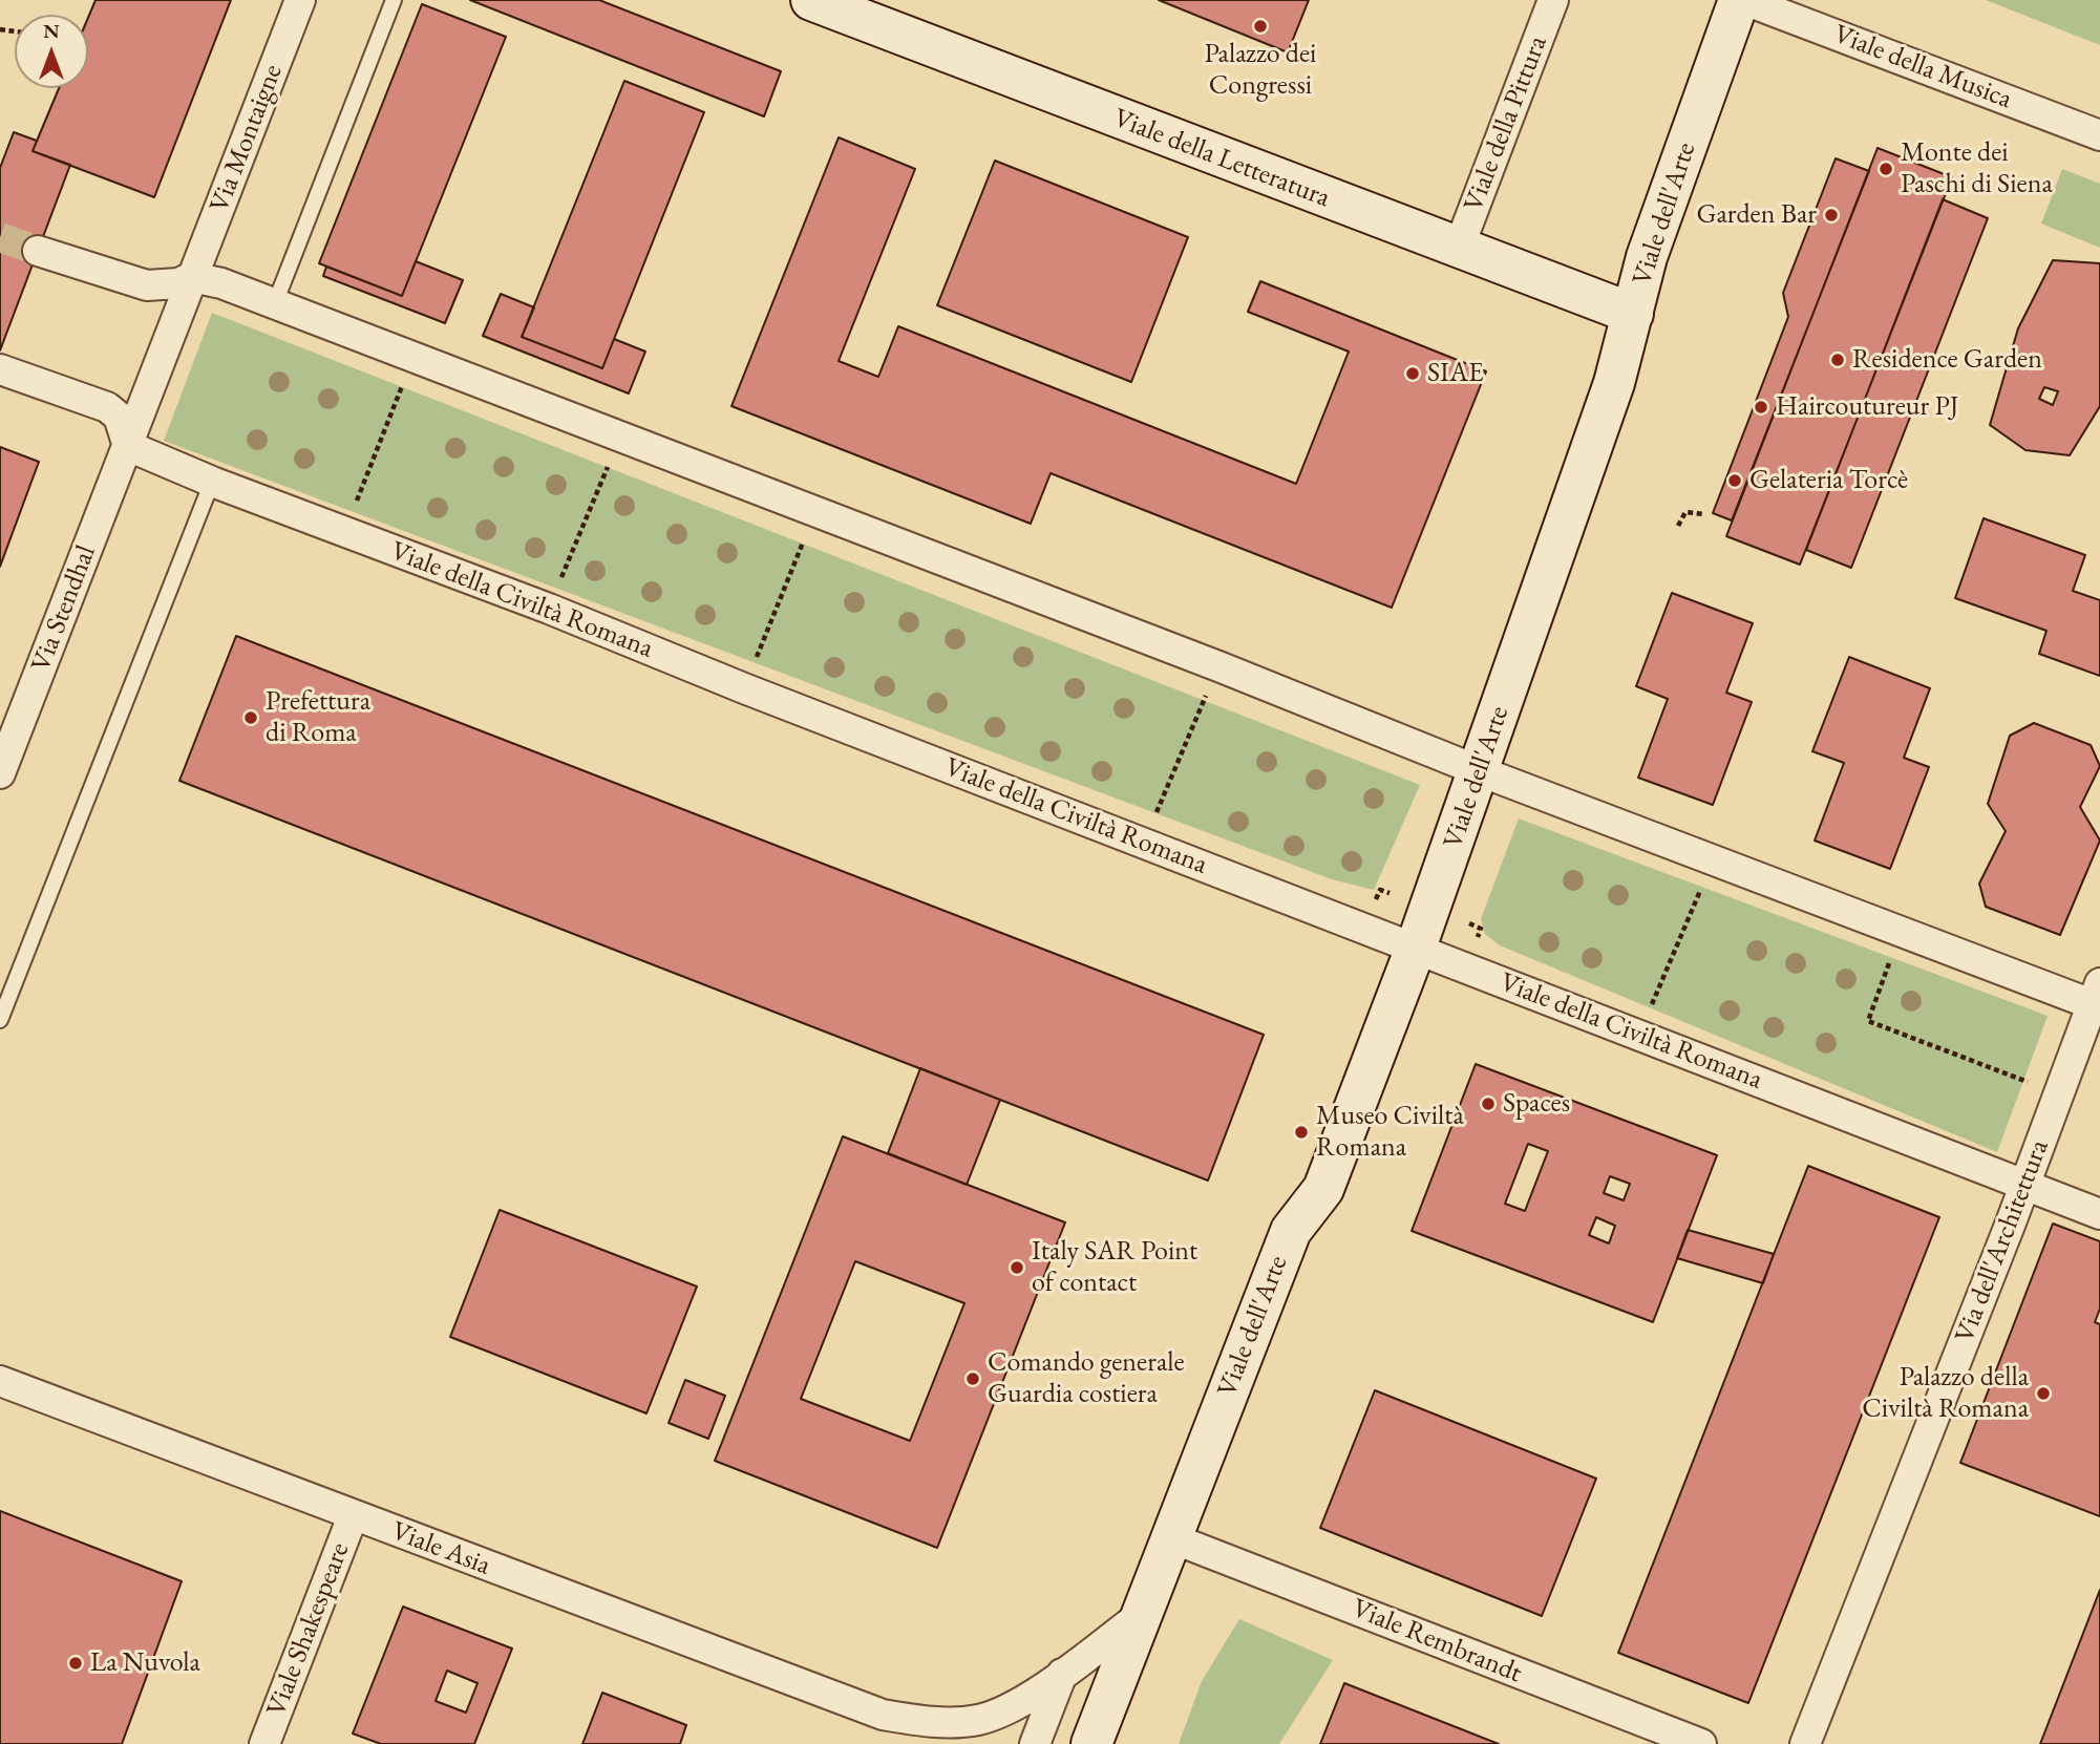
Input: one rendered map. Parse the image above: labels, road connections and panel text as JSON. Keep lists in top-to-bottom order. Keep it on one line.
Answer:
{"streets":{"street":["Viale della Musica","Viale della Pittura","Via Montaigne","Viale della Letteratura","Viale dell'Arte","Viale della Civiltà Romana","Via Stendhal","Via dell'Architettura","Viale Asia","Viale Shakespeare","Viale Rembrandt"]},"crossings":[["Viale della Musica","Viale dell'Arte"],["Viale della Pittura","Viale della Letteratura"],["Viale della Letteratura","Viale dell'Arte"],["Viale dell'Arte","Viale della Civiltà Romana"],["Viale dell'Arte","Viale Rembrandt"],["Viale della Civiltà Romana","Via Stendhal"],["Viale della Civiltà Romana","Via dell'Architettura"],["Viale Asia","Viale Shakespeare"]],"places":["Palazzo dei Congressi","Monte dei Paschi di Siena","Garden Bar","Residence Garden","SIAE","Haircoutureur PJ","Gelateria Torcè","Prefettura di Roma","Spaces","Museo Civiltà Romana","Italy SAR Point of contact","Comando generale Guardia costiera","Palazzo della Civiltà Romana","La Nuvola"],"north":"top"}
